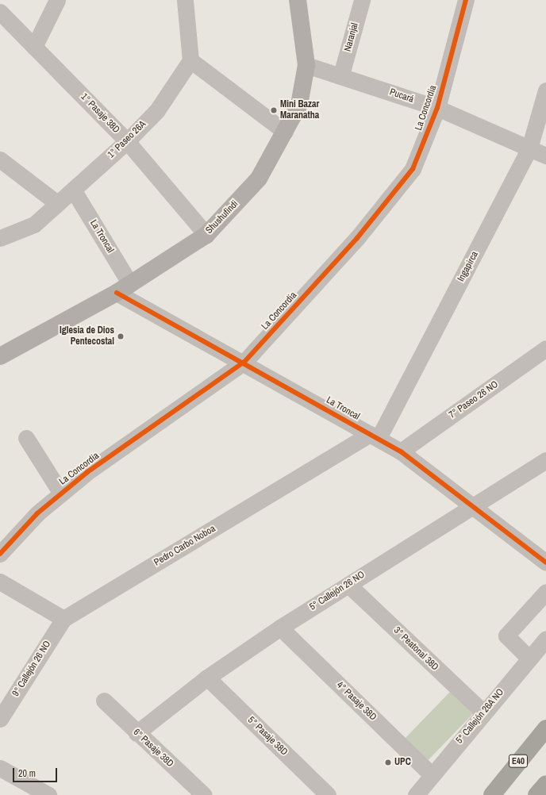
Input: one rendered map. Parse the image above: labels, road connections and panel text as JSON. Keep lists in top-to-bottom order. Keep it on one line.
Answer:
{"streets":{"highway":["E40"],"street":["Naranjal","Pucará","La Concordia","1° Pasaje 38D","1° Paseo 26A","Shushufindi","La Troncal","Ingapirca","7° Paseo 26 NO","Pedro Carbo Noboa","5° Callejón 26 NO","3° Peatonal 38D","9° Callejón 26 NO","4° Pasaje 38D","5° Callejón 26A NO","5° Pasaje 38D","6° Pasaje 38D"]},"crossings":[["Naranjal","Pucará"],["Pucará","La Concordia"],["Pucará","Shushufindi"],["Pucará","Ingapirca"],["La Concordia","La Troncal"],["1° Pasaje 38D","1° Paseo 26A"],["1° Pasaje 38D","Shushufindi"],["1° Paseo 26A","La Troncal"],["Shushufindi","La Troncal"],["La Troncal","Ingapirca"],["La Troncal","7° Paseo 26 NO"],["La Troncal","Pedro Carbo Noboa"],["La Troncal","5° Callejón 26 NO"],["Ingapirca","Pedro Carbo Noboa"],["Pedro Carbo Noboa","9° Callejón 26 NO"],["5° Callejón 26 NO","3° Peatonal 38D"],["5° Callejón 26 NO","4° Pasaje 38D"],["5° Callejón 26 NO","5° Pasaje 38D"],["5° Callejón 26 NO","6° Pasaje 38D"],["3° Peatonal 38D","5° Callejón 26A NO"],["4° Pasaje 38D","5° Callejón 26A NO"]],"places":["Mini Bazar Maranatha","Iglesia de Dios Pentecostal","UPC"],"scale_bar":"20 m"}
